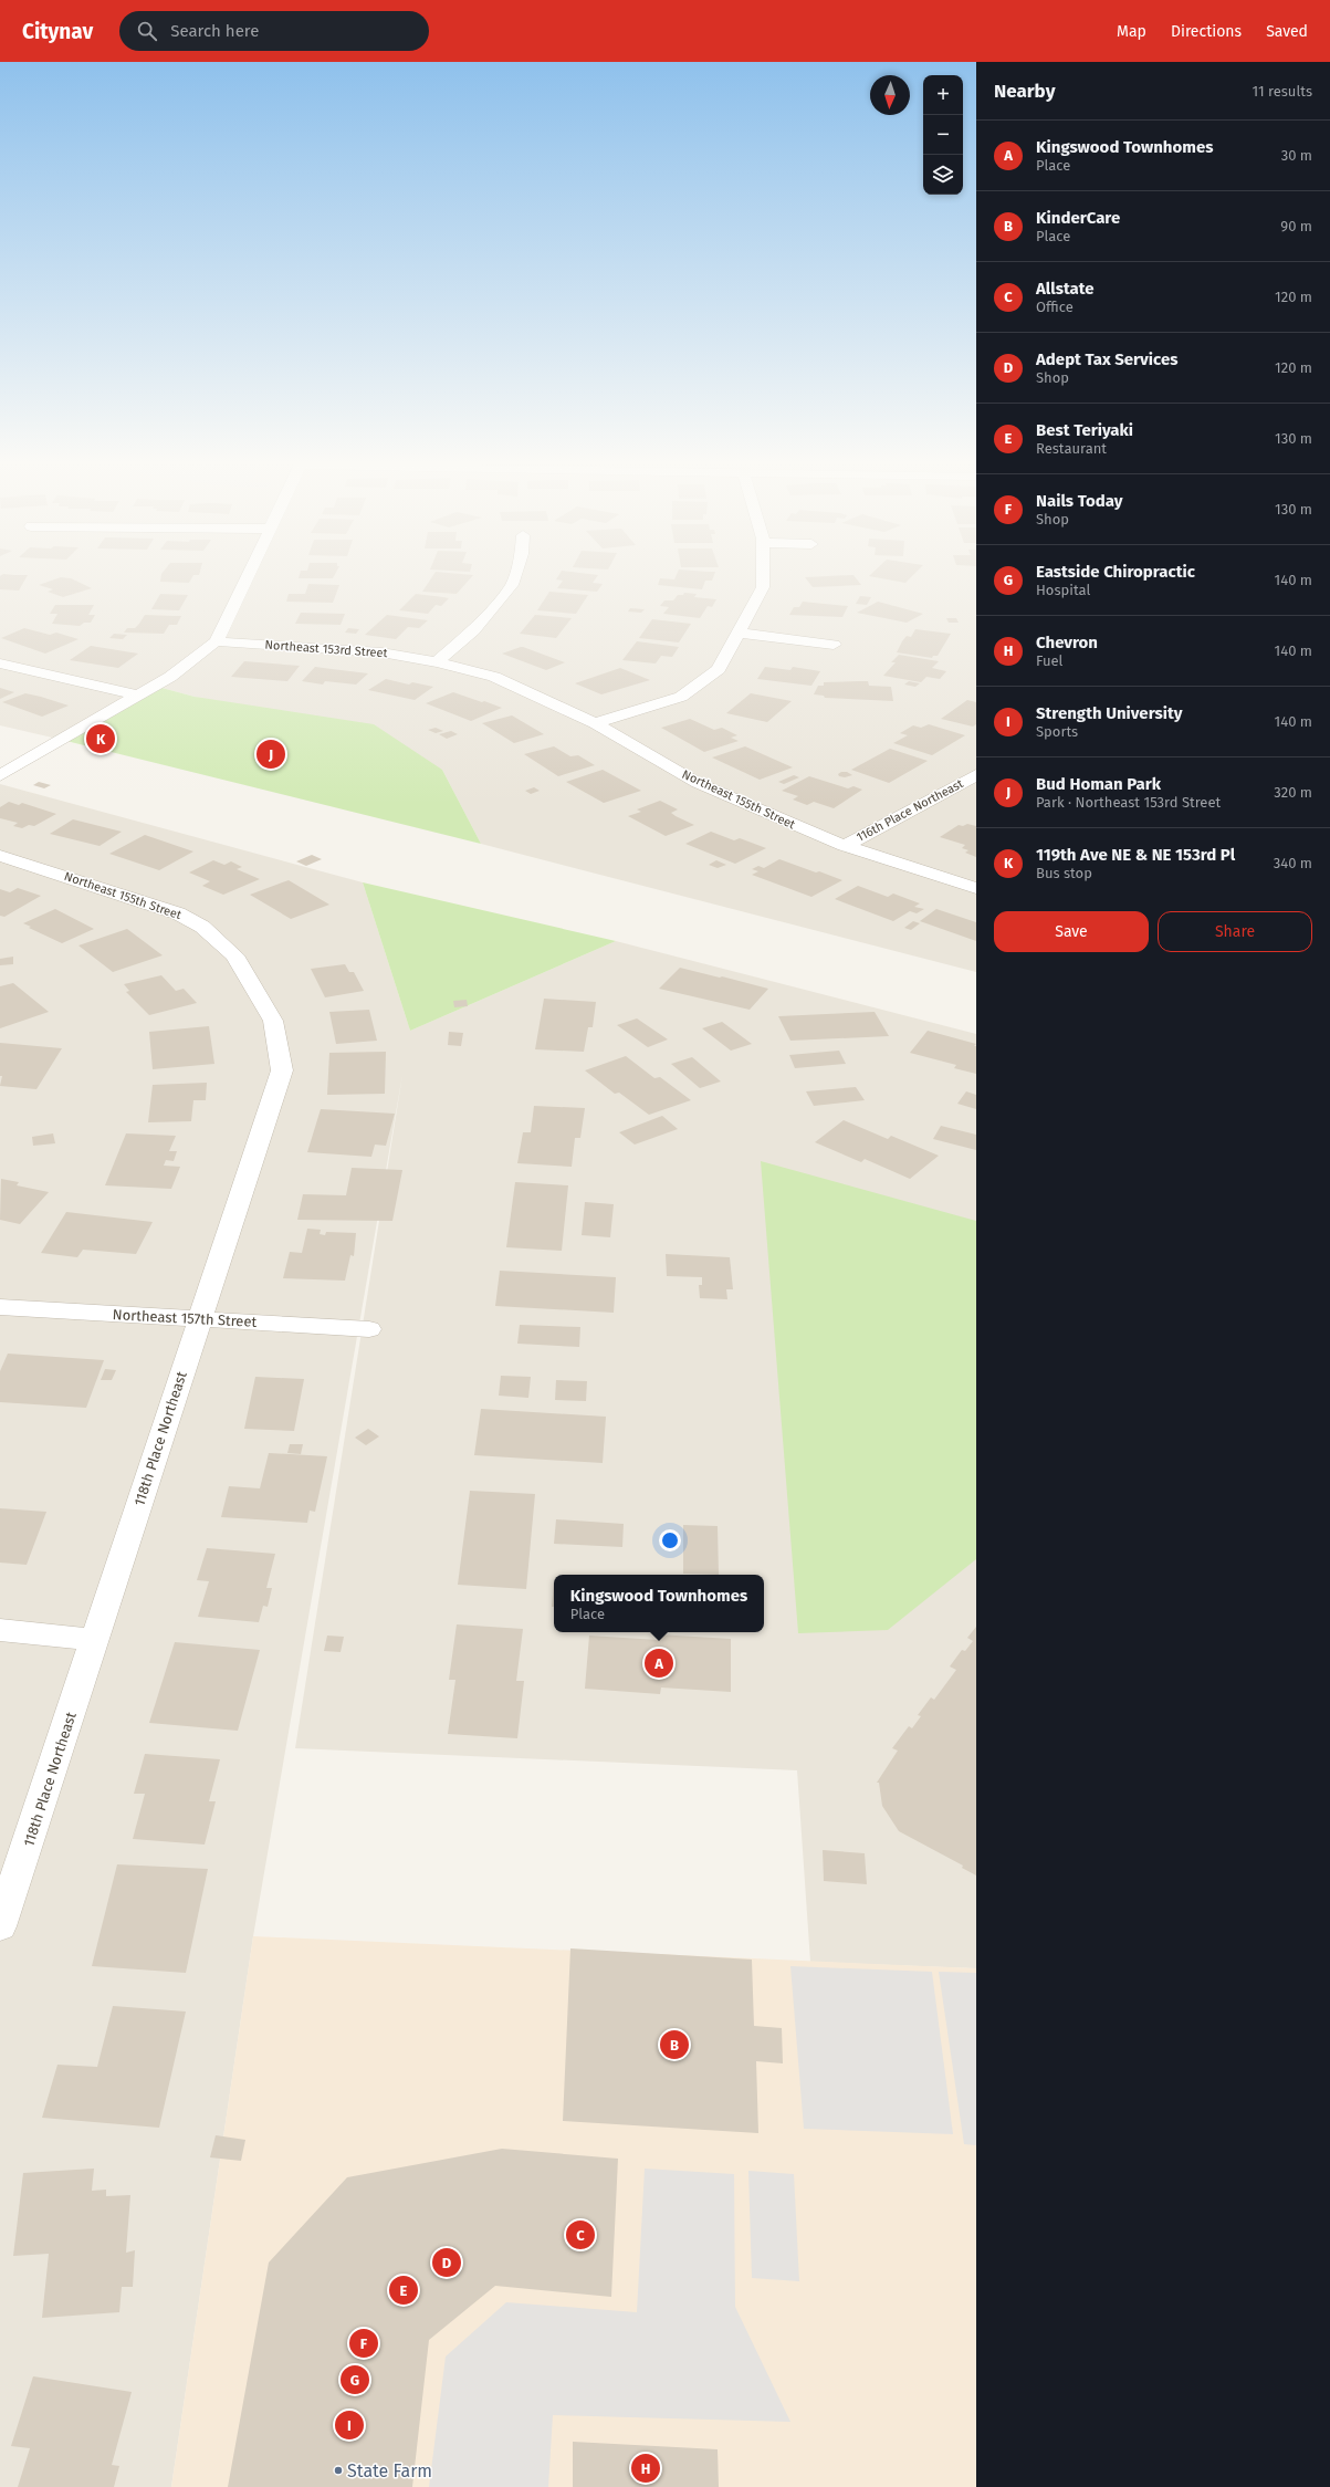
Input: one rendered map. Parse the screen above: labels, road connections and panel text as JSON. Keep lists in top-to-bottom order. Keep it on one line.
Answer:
{"streets":{"street":["Northeast 153rd Street","Northeast 155th Street","116th Place Northeast","Northeast 157th Street","118th Place Northeast"]},"crossings":[["Northeast 153rd Street","Northeast 155th Street"],["Northeast 155th Street","116th Place Northeast"],["Northeast 155th Street","118th Place Northeast"],["Northeast 157th Street","118th Place Northeast"]],"places":["State Farm"],"north":"bottom","page":{"header":"Citynav","search":"Search here","nav":["Map","Directions","Saved"],"heading":["Nearby","11 results"],"map_buttons":["+","−"],"list":[{"mark":"A","name":"Kingswood Townhomes","note":"Place","value":"30 m"},{"mark":"B","name":"KinderCare","note":"Place","value":"90 m"},{"mark":"C","name":"Allstate","note":"Office","value":"120 m"},{"mark":"D","name":"Adept Tax Services","note":"Shop","value":"120 m"},{"mark":"E","name":"Best Teriyaki","note":"Restaurant","value":"130 m"},{"mark":"F","name":"Nails Today","note":"Shop","value":"130 m"},{"mark":"G","name":"Eastside Chiropractic","note":"Hospital","value":"140 m"},{"mark":"H","name":"Chevron","note":"Fuel","value":"140 m"},{"mark":"I","name":"Strength University","note":"Sports","value":"140 m"},{"mark":"J","name":"Bud Homan Park","note":"Park · Northeast 153rd Street","value":"320 m"},{"mark":"K","name":"119th Ave NE & NE 153rd Pl","note":"Bus stop","value":"340 m"}],"pins":["K","J","A","B","C","D","E","F","G","I","H"],"buttons":["Save","Share"],"popup":["Kingswood Townhomes","Place"]}}
